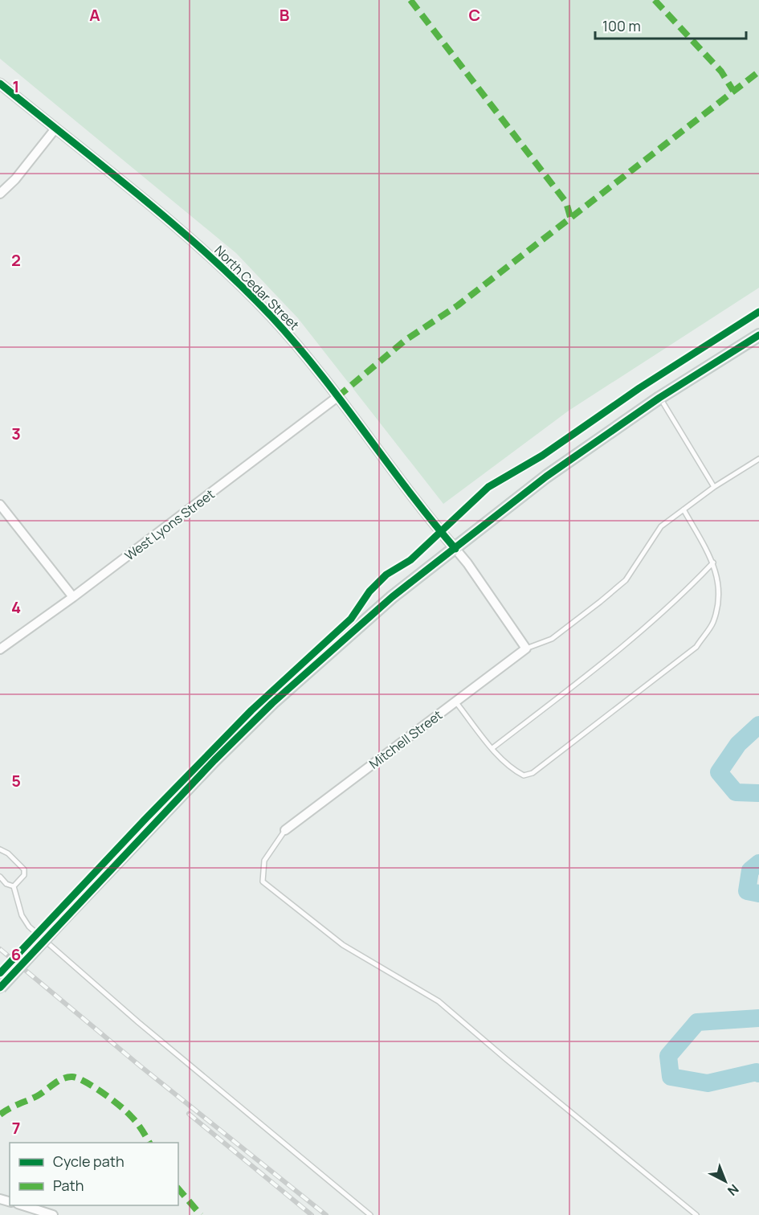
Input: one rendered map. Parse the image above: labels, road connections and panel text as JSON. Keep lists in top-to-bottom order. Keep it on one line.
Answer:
{"streets":{"street":["North Cedar Street","West Lyons Street","Mitchell Street"]},"crossings":[["North Cedar Street","West Lyons Street"],["North Cedar Street","Mitchell Street"]],"legend":["Cycle path","Path"],"scale_bar":"100 m","north":"bottom right","grid":{"columns":["A","B","C"],"rows":["1","2","3","4","5","6","7"]}}
